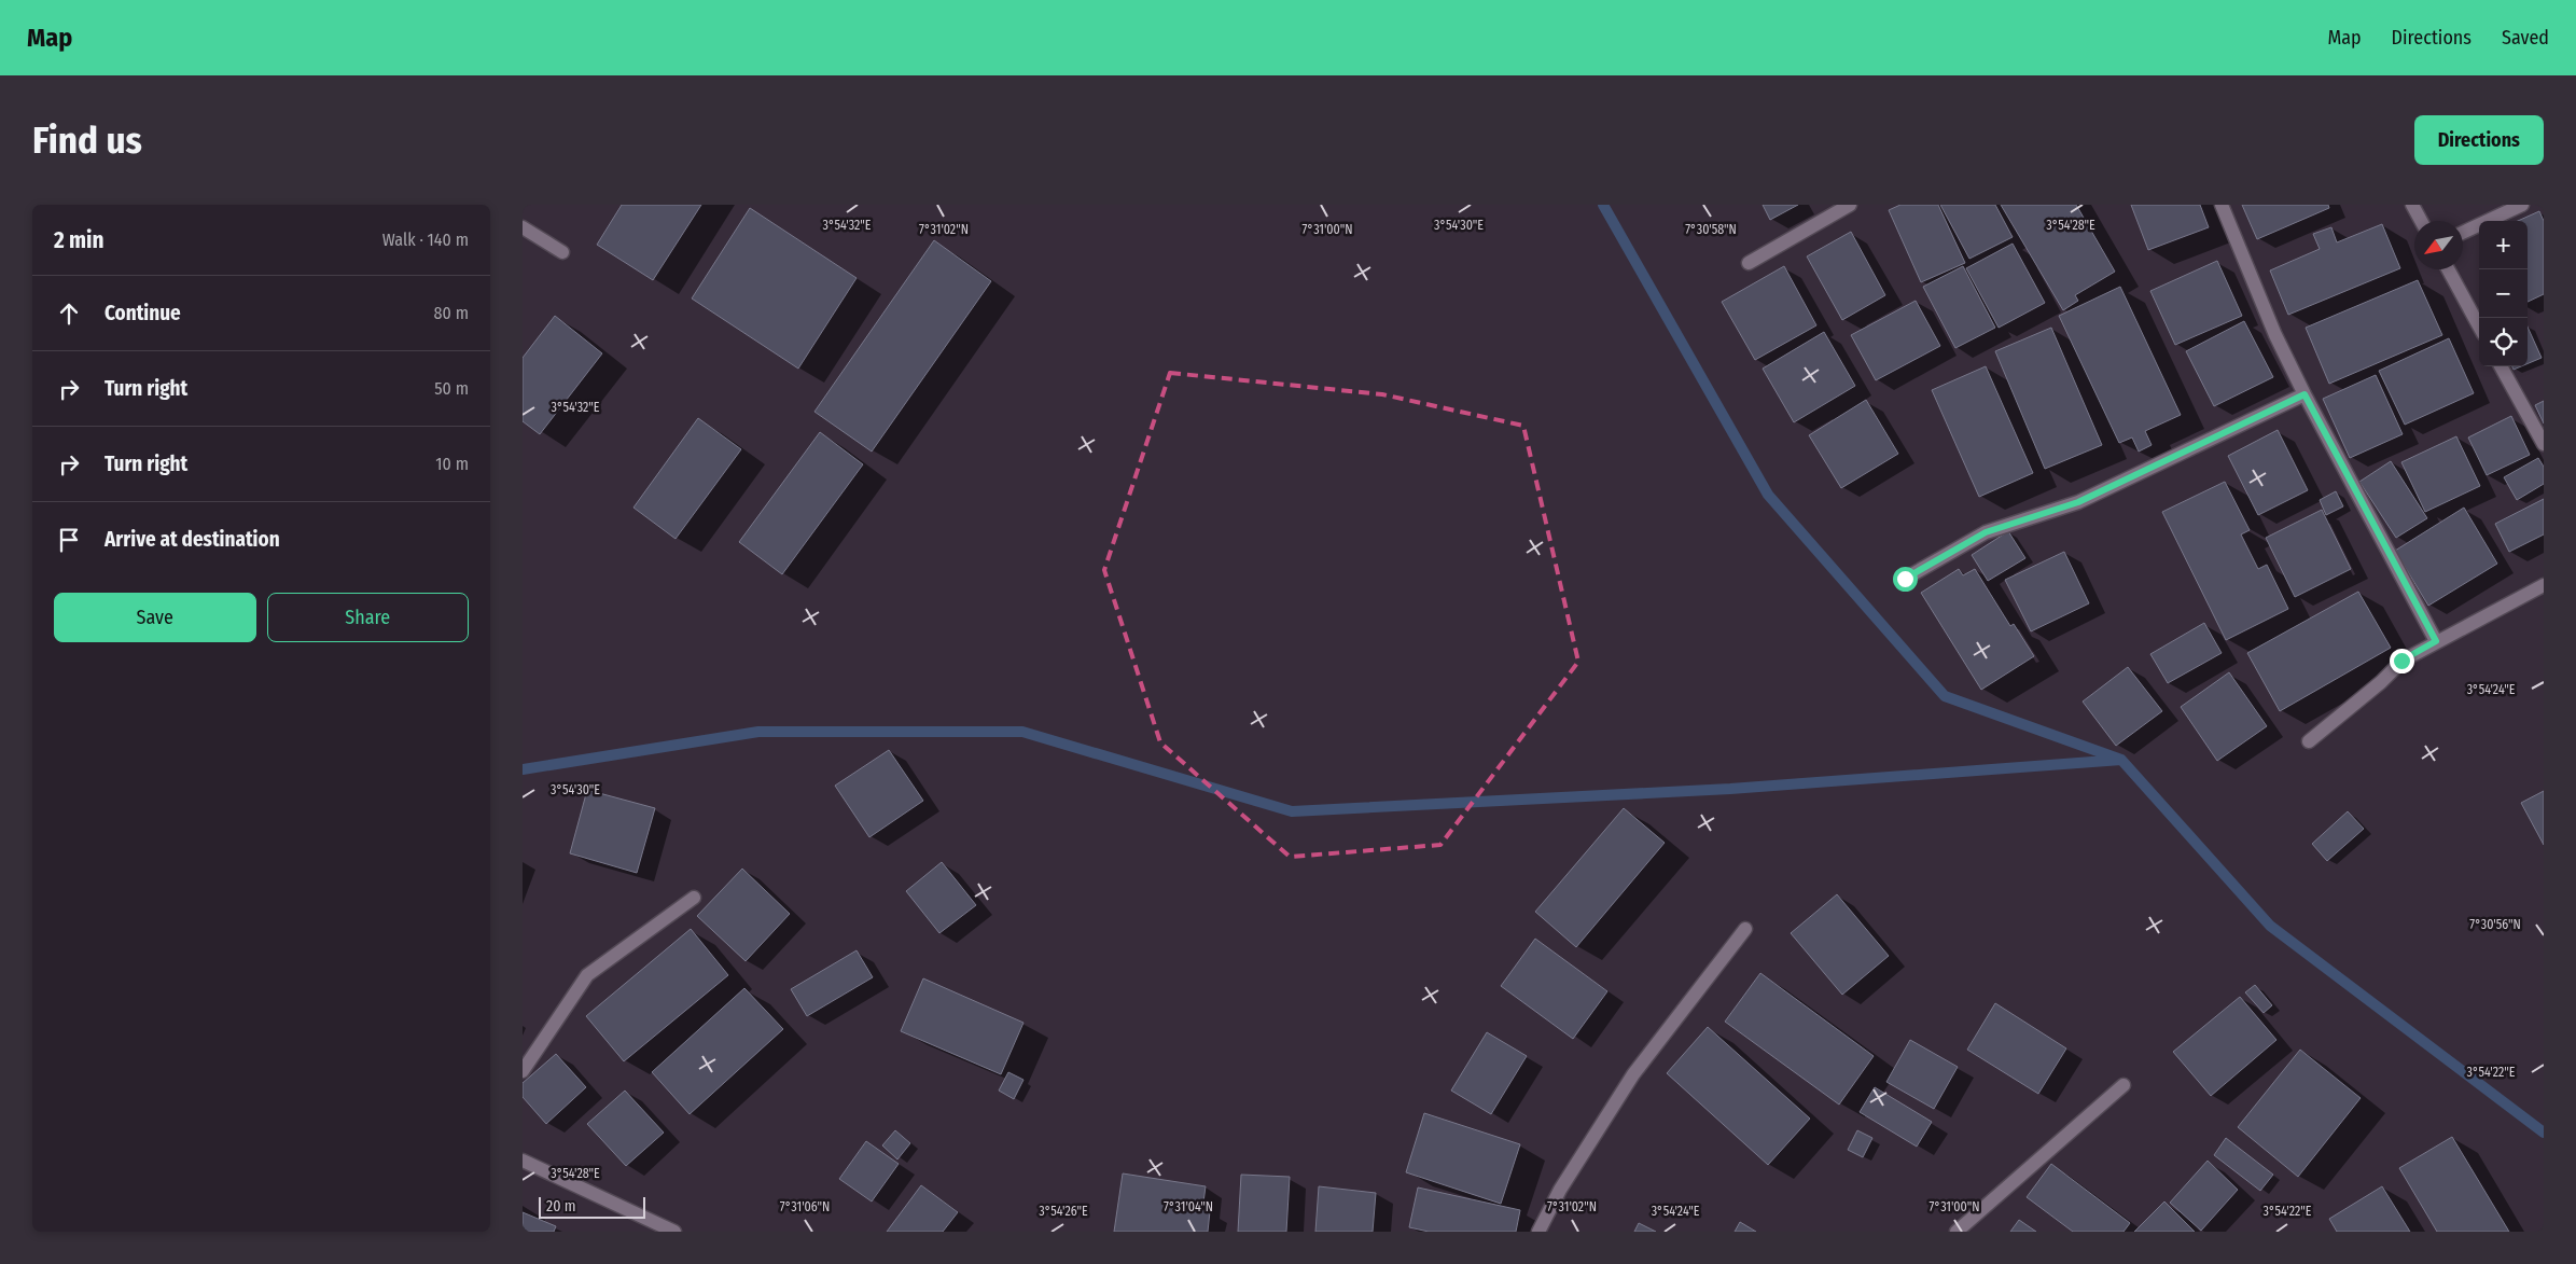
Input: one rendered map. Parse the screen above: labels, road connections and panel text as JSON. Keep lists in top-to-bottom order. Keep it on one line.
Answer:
{"scale_bar":"20 m","north":"bottom left","page":{"header":"Map","nav":["Map","Directions","Saved"],"buttons":["Directions",["Save","Share"]],"title":"Find us","heading":["2 min","Walk · 140 m"],"map_buttons":["+","−"],"list":[["Continue","80 m"],["Turn right","50 m"],["Turn right","10 m"],"Arrive at destination"],"scale":"20 m"},"coordinates":["3°54'32\"E","3°54'30\"E","3°54'28\"E","7°31'02\"N","7°31'00\"N","7°30'58\"N","3°54'24\"E","7°30'56\"N","3°54'22\"E","7°31'06\"N","7°31'04\"N","3°54'26\"E"]}
